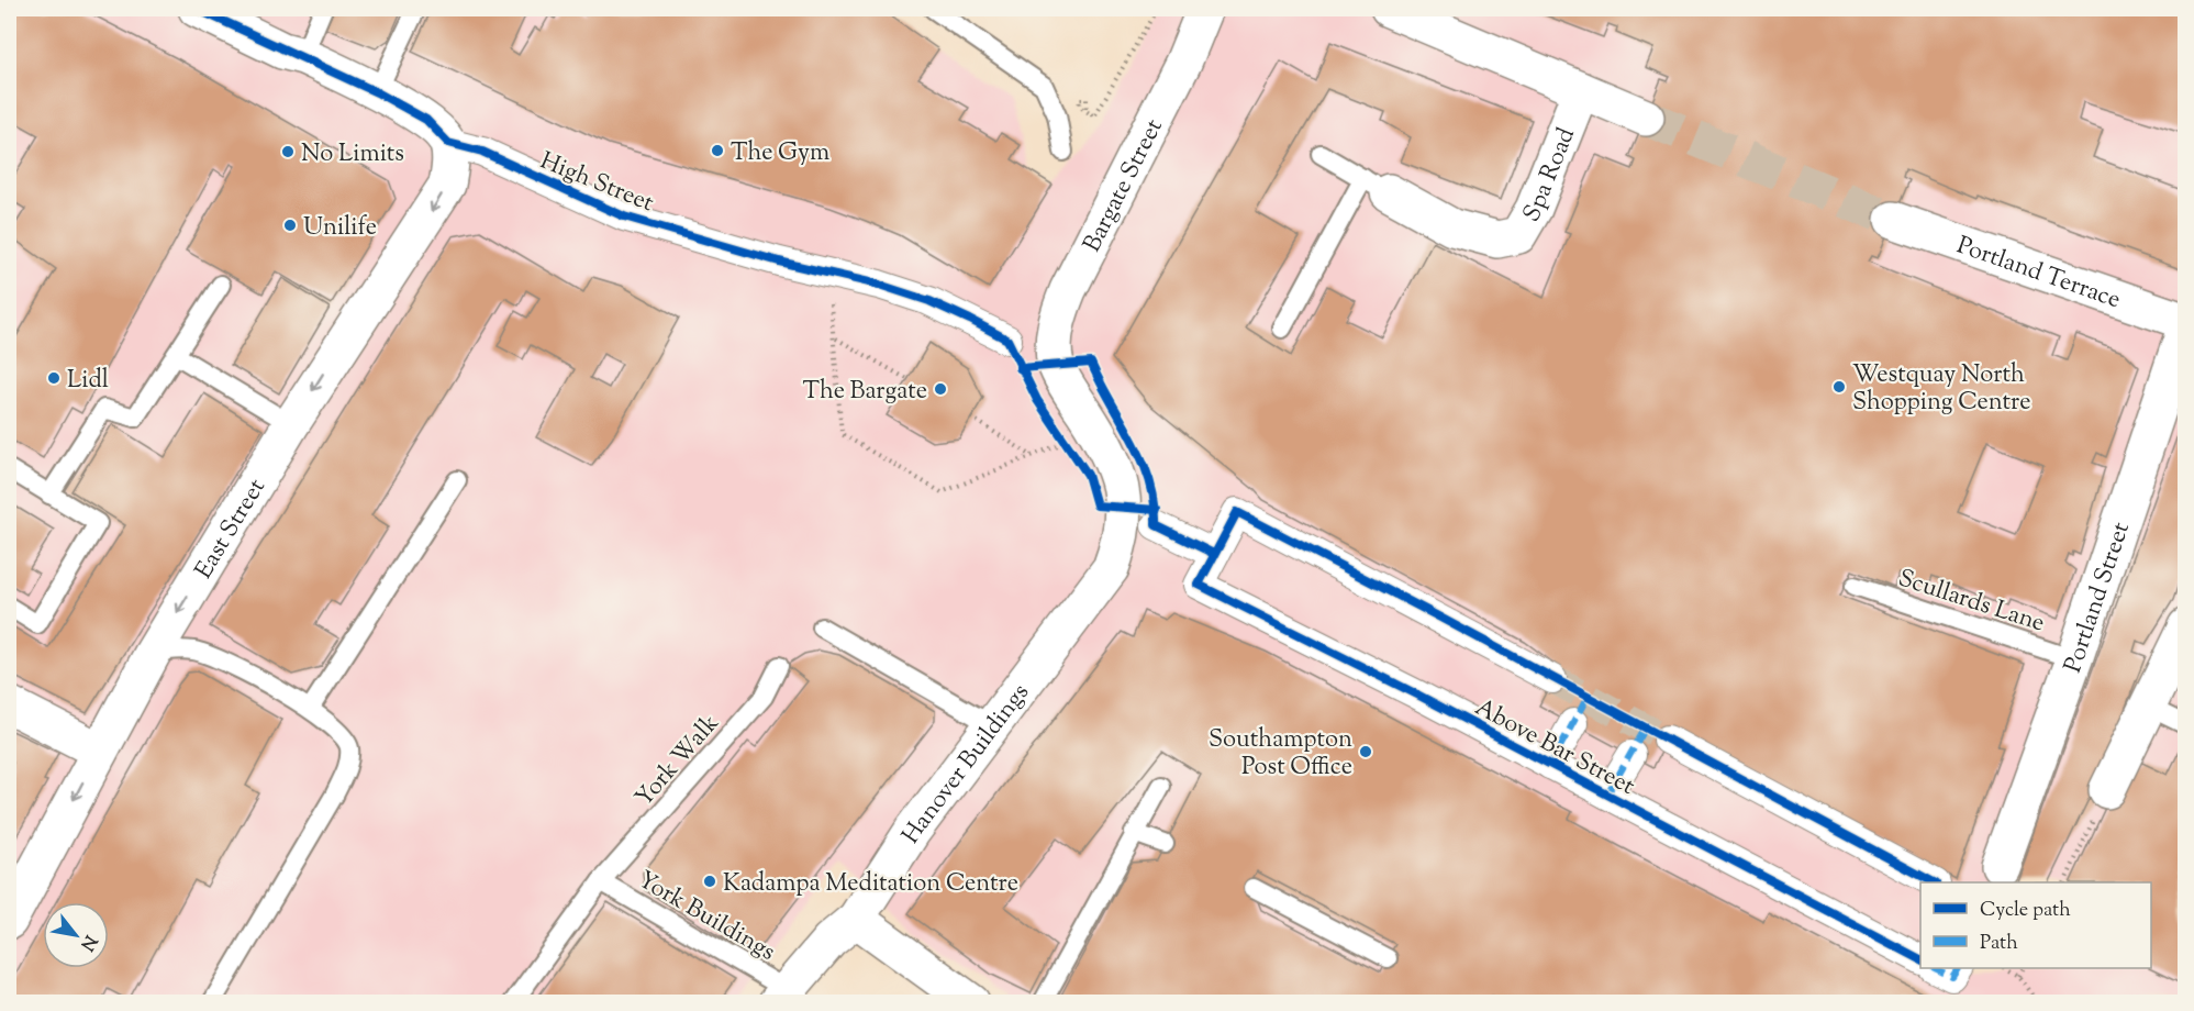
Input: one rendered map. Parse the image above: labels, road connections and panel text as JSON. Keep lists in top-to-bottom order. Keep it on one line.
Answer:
{"streets":{"street":["Spa Road","High Street","Bargate Street","Portland Terrace","East Street","Portland Street","Above Bar Street","Hanover Buildings"],"lane":["Scullards Lane","York Walk","York Buildings"]},"crossings":[["High Street","East Street"],["Bargate Street","Hanover Buildings"],["Portland Terrace","Portland Street"],["Portland Street","Scullards Lane"],["York Walk","York Buildings"],["Hanover Buildings","York Buildings"]],"one_way":["East Street"],"places":["The Gym","No Limits","Unilife","Lidl","Westquay North Shopping Centre","The Bargate","Southampton Post Office","Kadampa Meditation Centre"],"legend":["Cycle path","Path"],"north":"bottom right"}
